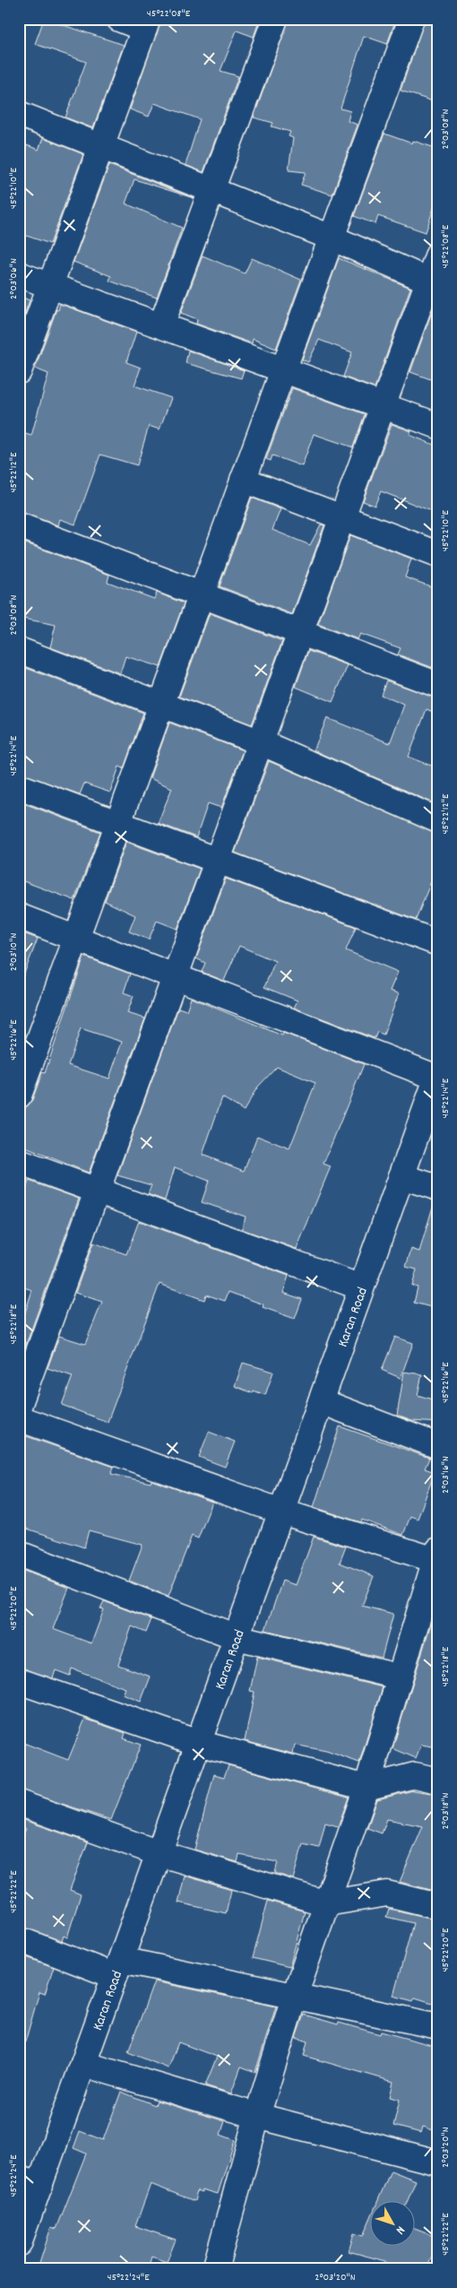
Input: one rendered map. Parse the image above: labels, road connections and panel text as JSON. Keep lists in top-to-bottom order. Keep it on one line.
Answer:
{"streets":{"street":["Karan Road"]},"north":"bottom right","coordinates":["45°22'08\"E","2°03'08\"N","45°22'10\"E","2°03'06\"N","45°22'12\"E","45°22'14\"E","2°03'10\"N","45°22'16\"E","45°22'18\"E","2°03'16\"N","45°22'20\"E","2°03'18\"N","45°22'22\"E","2°03'20\"N","45°22'24\"E"]}
